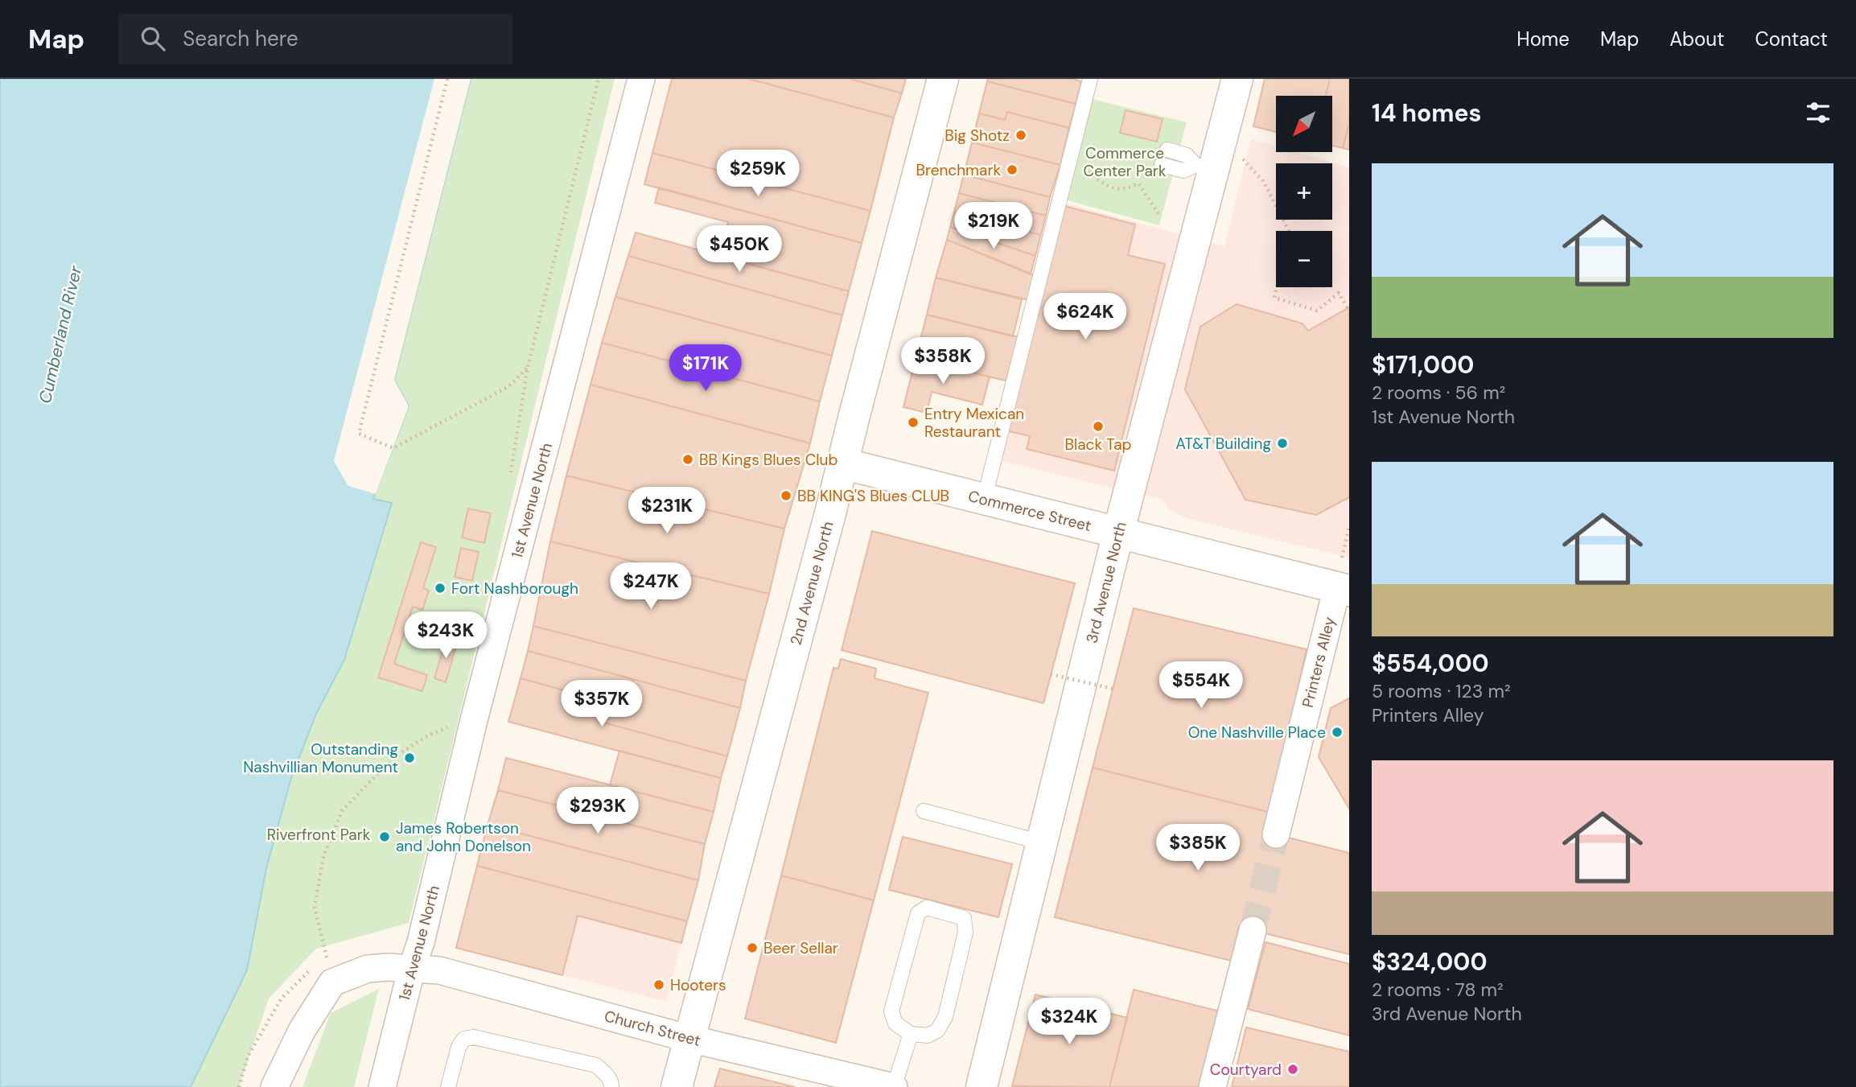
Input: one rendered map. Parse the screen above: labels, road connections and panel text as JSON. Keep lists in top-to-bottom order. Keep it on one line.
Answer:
{"streets":{"street":["1st Avenue North","Commerce Street","3rd Avenue North","2nd Avenue North","Printers Alley","Church Street"]},"crossings":[["1st Avenue North","Church Street"],["Commerce Street","3rd Avenue North"],["Commerce Street","2nd Avenue North"],["Commerce Street","Printers Alley"],["2nd Avenue North","Church Street"]],"water":["Cumberland River"],"parks":["Commerce Center Park","Riverfront Park"],"places":["Big Shotz","Brenchmark","Entry Mexican Restaurant","Black Tap","AT&T Building","BB Kings Blues Club","BB KING'S Blues CLUB","Fort Nashborough","One Nashville Place","Outstanding Nashvillian Monument","James Robertson and John Donelson","Beer Sellar","Hooters","Courtyard"],"north":"bottom left","page":{"header":"Map","search":"Search here","nav":["Home","Map","About","Contact"],"heading":"14 homes","map_buttons":["+","−"],"list":[{"name":"$171,000","note":"2 rooms · 56 m² · 1st Avenue North"},{"name":"$554,000","note":"5 rooms · 123 m² · Printers Alley"},{"name":"$324,000","note":"2 rooms · 78 m² · 3rd Avenue North"}],"price":["$259K","$219K","$450K","$624K","$358K","$171K","$231K","$247K","$243K","$554K","$357K","$293K","$385K","$324K"]}}
